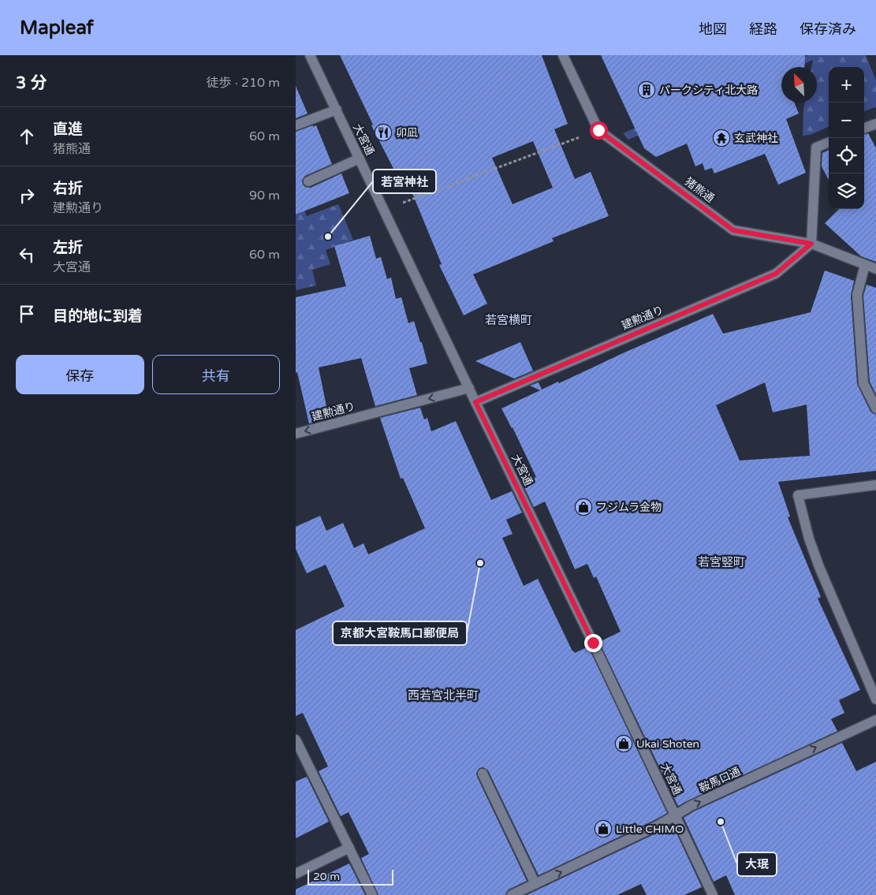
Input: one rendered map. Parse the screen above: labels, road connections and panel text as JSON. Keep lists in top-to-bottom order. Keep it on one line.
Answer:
{"streets":{"street":["大宮通","猪熊通","建勲通り","鞍馬口通"]},"crossings":[["大宮通","建勲通り"],["大宮通","鞍馬口通"],["猪熊通","建勲通り"]],"one_way":["鞍馬口通"],"districts":["若宮横町","若宮竪町","西若宮北半町"],"places":{"building":["パークシティ北大路"],"restaurant":["卯凪"],"temple":["玄武神社"],"other":["若宮神社","京都大宮鞍馬口郵便局","大珉"],"shop":["フジムラ金物","Ukai Shoten","Little CHIMO"]},"scale_bar":"20 m","north":"top left","page":{"header":"Mapleaf","nav":["地図","経路","保存済み"],"heading":["3 分","徒歩 · 210 m"],"map_buttons":["+","−"],"list":[["直進","猪熊通","60 m"],["右折","建勲通り","90 m"],["左折","大宮通","60 m"],"目的地に到着"],"buttons":["保存","共有"],"scale":"20 m"}}
